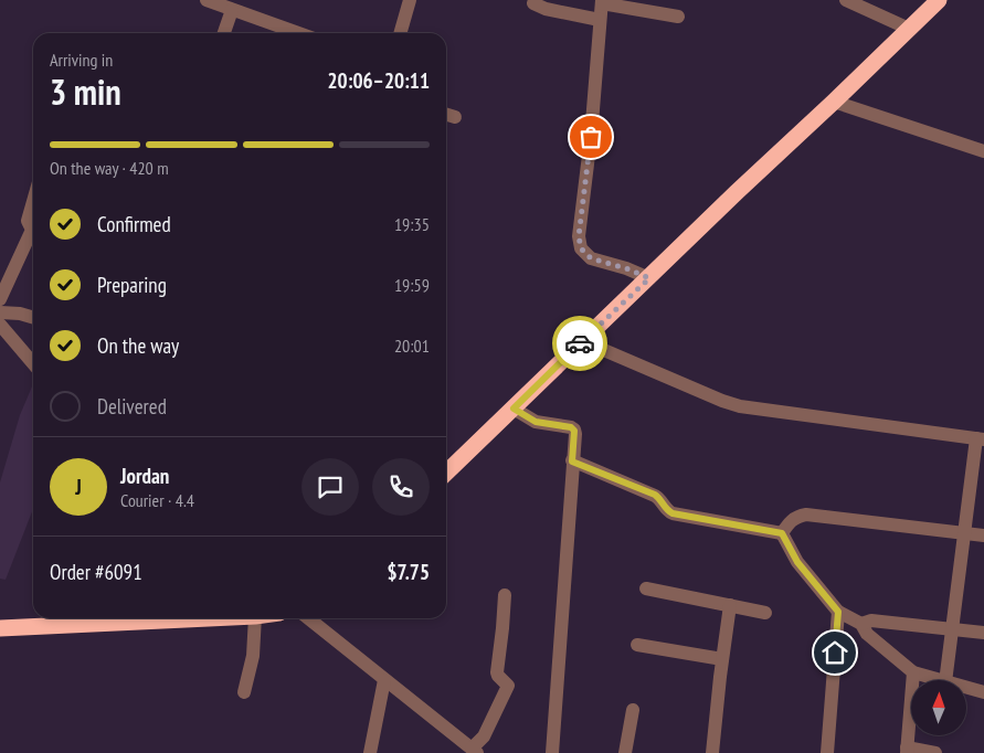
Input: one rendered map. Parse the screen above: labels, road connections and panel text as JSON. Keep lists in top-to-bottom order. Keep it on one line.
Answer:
{"north":"top","page":{"heading":["3 min","Arriving in","20:06–20:11"],"panel":["Jordan","Courier · 4.4","Order #6091","$7.75"],"bar":"On the way · 420 m","list":[["Confirmed","19:35"],["Preparing","19:59"],["On the way","20:01"],"Delivered"],"round":"J"}}
